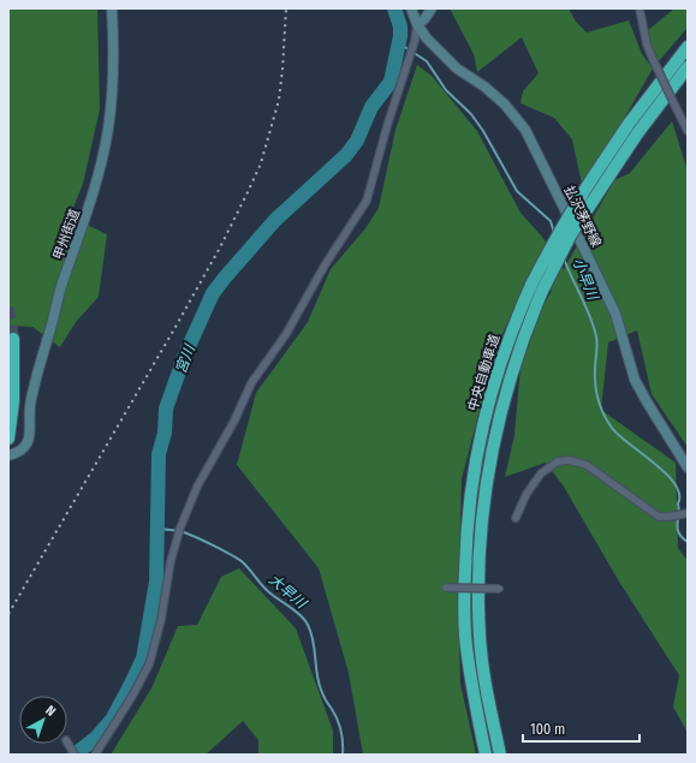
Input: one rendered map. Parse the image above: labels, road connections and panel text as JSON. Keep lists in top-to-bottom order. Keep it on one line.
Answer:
{"streets":{"highway":["中央自動車道"],"main road":["払沢茅野線","甲州街道"]},"water":["小早川","宮川","大早川"],"scale_bar":"100 m","north":"top right"}
